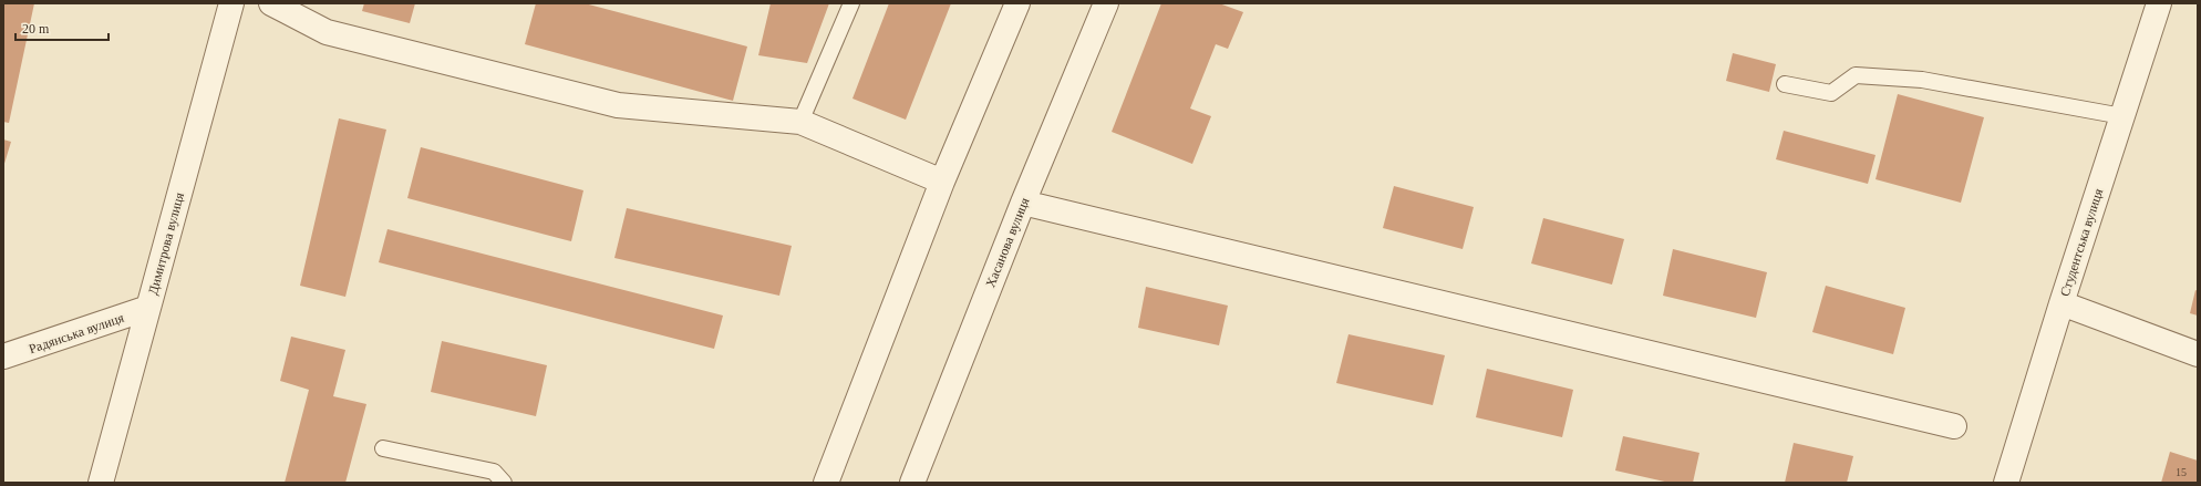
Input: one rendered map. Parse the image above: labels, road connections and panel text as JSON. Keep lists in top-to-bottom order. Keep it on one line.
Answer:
{"streets":{"street":["Хасанова вулиця","Студентська вулиця","Димитрова вулиця","Радянська вулиця"]},"crossings":[["Димитрова вулиця","Радянська вулиця"]],"house_numbers":["15"],"scale_bar":"20 m"}
